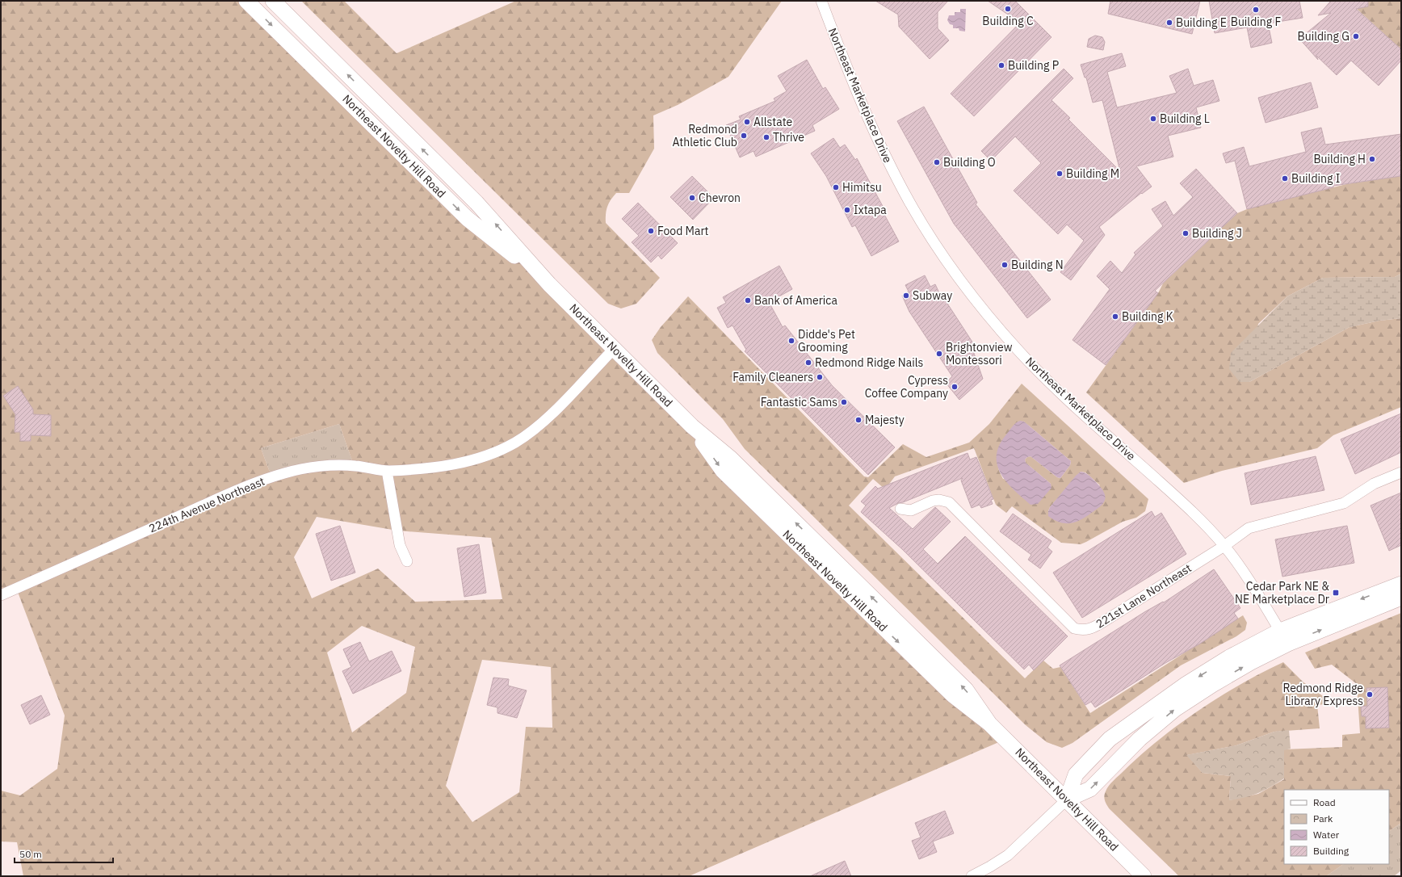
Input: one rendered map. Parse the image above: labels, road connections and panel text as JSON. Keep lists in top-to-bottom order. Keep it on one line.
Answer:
{"streets":{"main road":["Northeast Novelty Hill Road"],"street":["Northeast Marketplace Drive","224th Avenue Northeast","221st Lane Northeast"]},"crossings":[["Northeast Marketplace Drive","221st Lane Northeast"],["Northeast Novelty Hill Road","224th Avenue Northeast"]],"places":{"other":["Building C","Building F","Building E","Building G","Building P","Building L","Allstate","Redmond Athletic Club","Thrive","Building H","Building O","Building M","Building I","Himitsu","Chevron","Ixtapa","Food Mart","Building J","Building N","Subway","Bank of America","Building K","Didde's Pet Grooming","Brightonview Montessori","Redmond Ridge Nails","Family Cleaners","Cypress Coffee Company","Fantastic Sams","Majesty","Redmond Ridge Library Express"],"transit":["Cedar Park NE & NE Marketplace Dr"]},"legend":["Road","Park","Water","Building"],"scale_bar":"50 m"}
